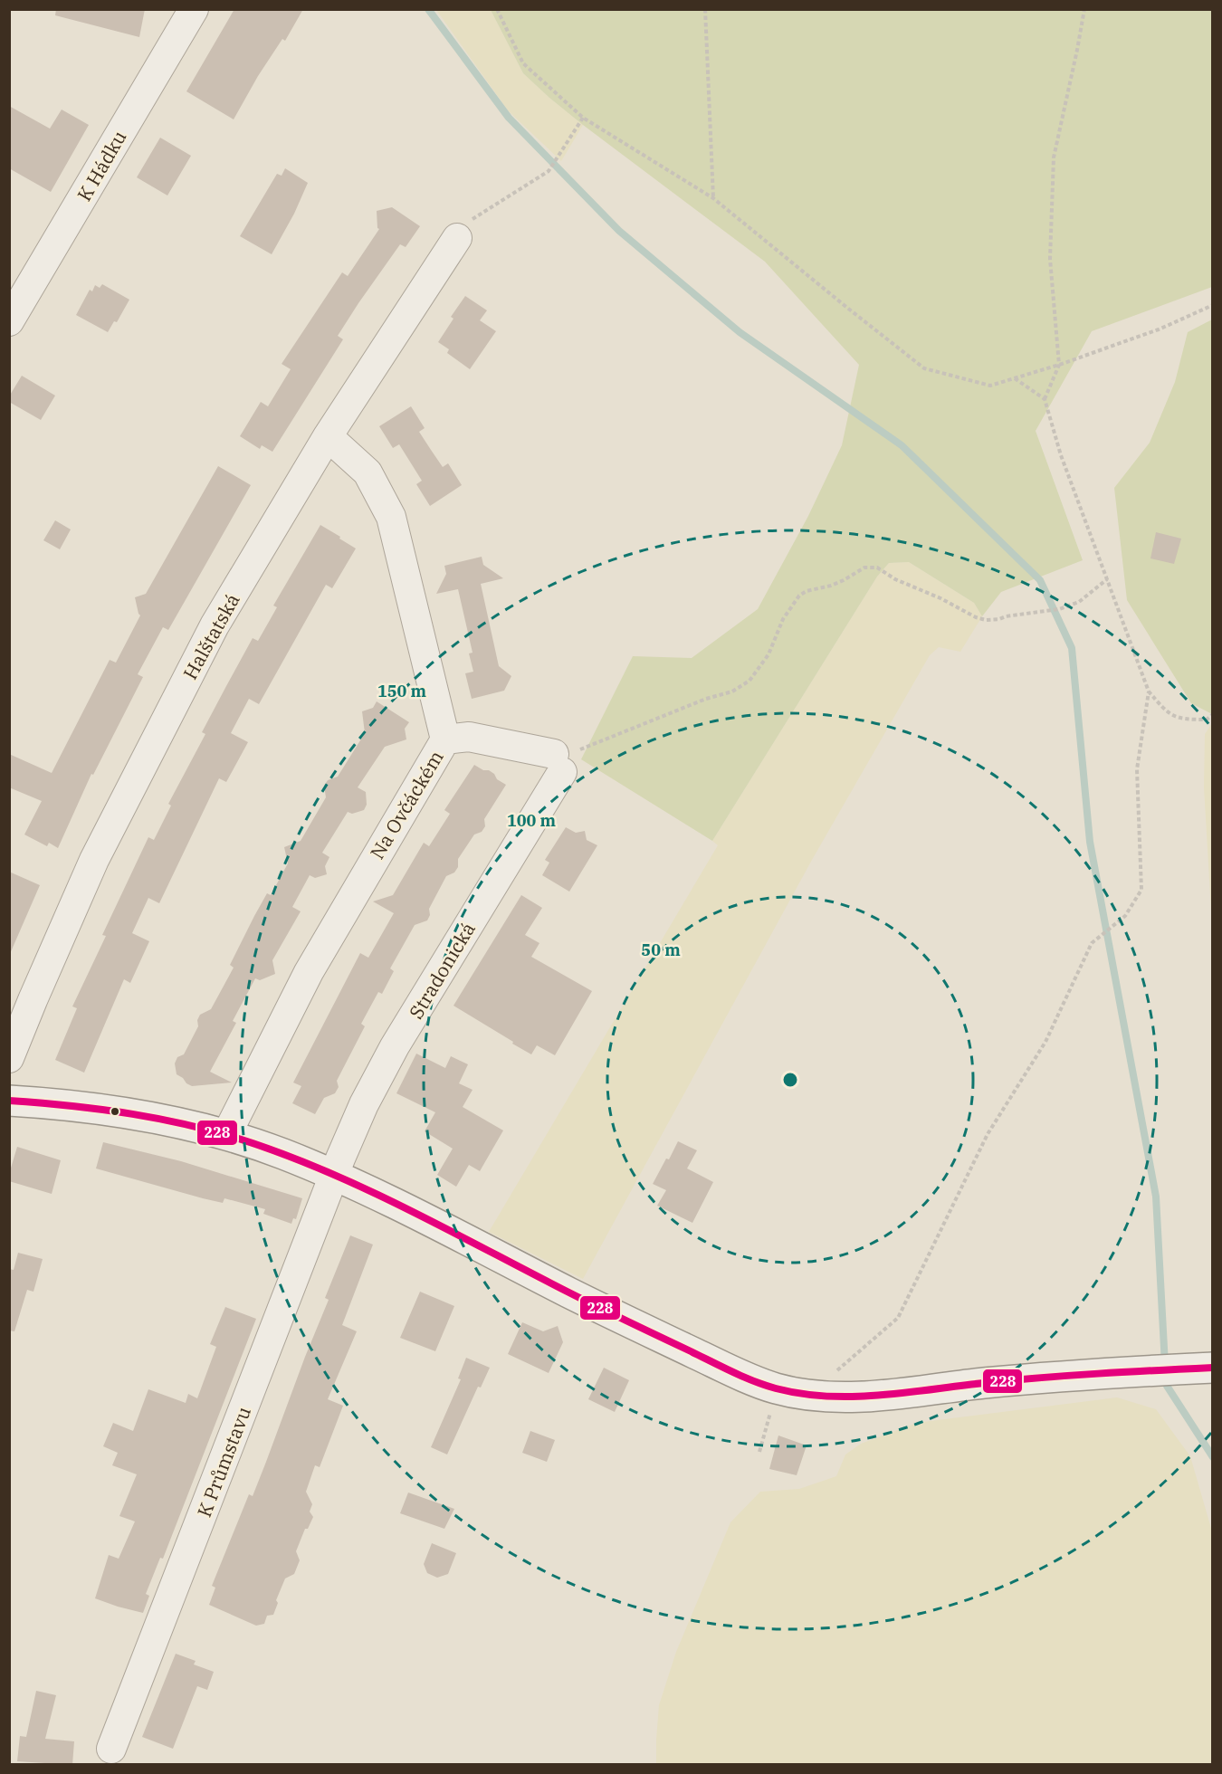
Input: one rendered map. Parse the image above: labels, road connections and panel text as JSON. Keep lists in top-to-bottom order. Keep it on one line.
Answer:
{"streets":{"street":["K Hádku","Halštatská","Na Ovčáckém","Stradonická","K Průmstavu"]},"crossings":[["Halštatská","Na Ovčáckém"],["Stradonická","K Průmstavu"]],"lines":["transit line 228"],"rings":["150 m","100 m","50 m"]}
